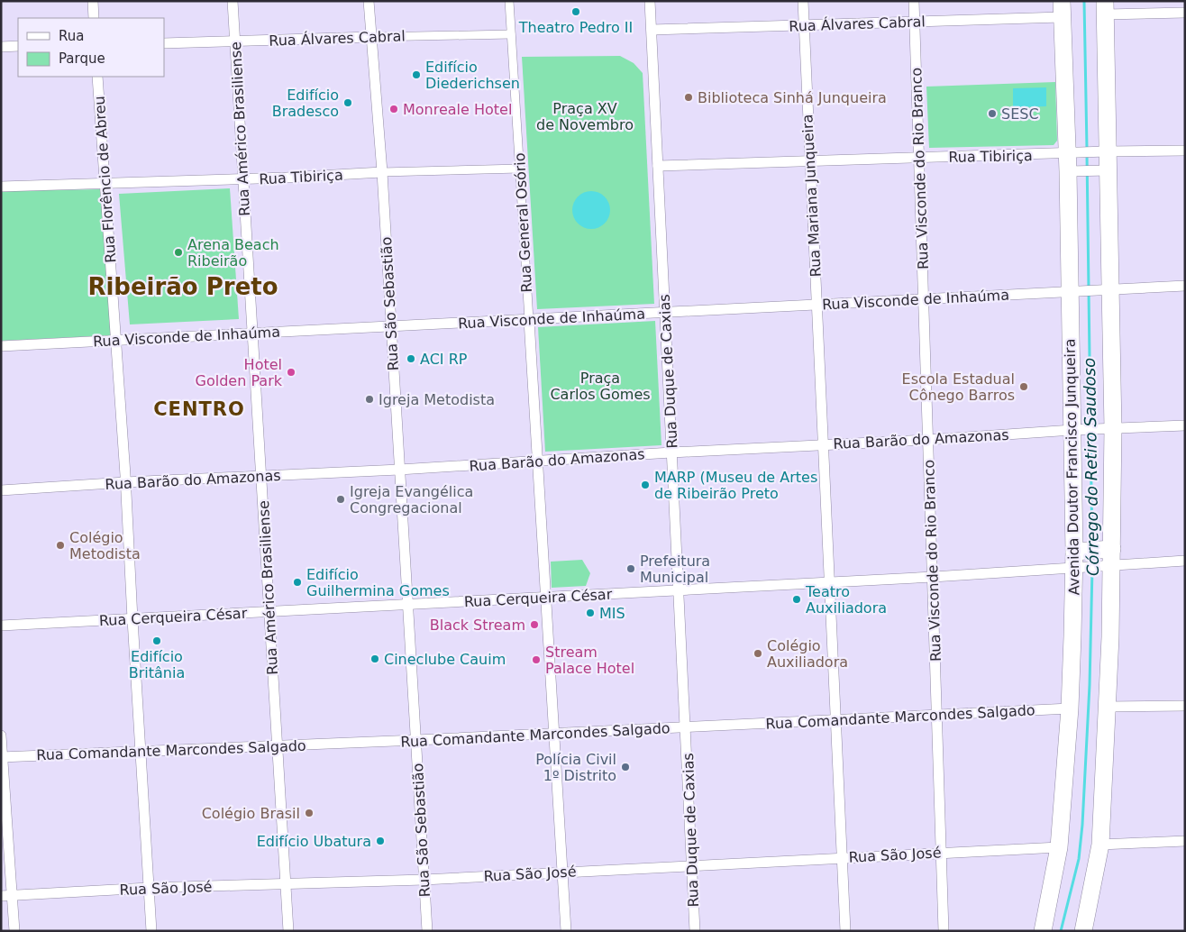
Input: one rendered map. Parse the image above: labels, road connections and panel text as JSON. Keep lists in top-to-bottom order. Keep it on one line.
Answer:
{"streets":{"main road":["Avenida Doutor Francisco Junqueira"],"street":["Rua Álvares Cabral","Rua Américo Brasiliense","Rua Tibiriça","Rua Visconde do Rio Branco","Rua Florêncio de Abreu","Rua Mariana Junqueira","Rua General Osório","Rua Visconde de Inhaúma","Rua São Sebastião","Rua Duque de Caxias","Rua Barão do Amazonas","Rua Cerqueira César","Rua Comandante Marcondes Salgado","Rua São José"]},"crossings":[["Rua Álvares Cabral","Rua Américo Brasiliense"],["Rua Álvares Cabral","Rua Visconde do Rio Branco"],["Rua Álvares Cabral","Rua Mariana Junqueira"],["Rua Álvares Cabral","Rua General Osório"],["Rua Álvares Cabral","Rua São Sebastião"],["Rua Álvares Cabral","Rua Duque de Caxias"],["Rua Álvares Cabral","Avenida Doutor Francisco Junqueira"],["Rua Américo Brasiliense","Rua Tibiriça"],["Rua Américo Brasiliense","Rua Visconde de Inhaúma"],["Rua Américo Brasiliense","Rua Barão do Amazonas"],["Rua Américo Brasiliense","Rua Cerqueira César"],["Rua Américo Brasiliense","Rua Comandante Marcondes Salgado"],["Rua Américo Brasiliense","Rua São José"],["Rua Tibiriça","Rua Visconde do Rio Branco"],["Rua Tibiriça","Rua Florêncio de Abreu"],["Rua Tibiriça","Rua Mariana Junqueira"],["Rua Tibiriça","Rua General Osório"],["Rua Tibiriça","Rua São Sebastião"],["Rua Tibiriça","Rua Duque de Caxias"],["Rua Tibiriça","Avenida Doutor Francisco Junqueira"],["Rua Visconde do Rio Branco","Rua Visconde de Inhaúma"],["Rua Visconde do Rio Branco","Rua Barão do Amazonas"],["Rua Visconde do Rio Branco","Rua Cerqueira César"],["Rua Visconde do Rio Branco","Rua Comandante Marcondes Salgado"],["Rua Visconde do Rio Branco","Rua São José"],["Rua Florêncio de Abreu","Rua Visconde de Inhaúma"],["Rua Florêncio de Abreu","Rua Barão do Amazonas"],["Rua Florêncio de Abreu","Rua Cerqueira César"],["Rua Florêncio de Abreu","Rua Comandante Marcondes Salgado"],["Rua Florêncio de Abreu","Rua São José"],["Rua Mariana Junqueira","Rua Visconde de Inhaúma"],["Rua Mariana Junqueira","Rua Barão do Amazonas"],["Rua Mariana Junqueira","Rua Cerqueira César"],["Rua Mariana Junqueira","Rua Comandante Marcondes Salgado"],["Rua Mariana Junqueira","Rua São José"],["Rua General Osório","Rua Visconde de Inhaúma"],["Rua General Osório","Rua Barão do Amazonas"],["Rua General Osório","Rua Cerqueira César"],["Rua General Osório","Rua Comandante Marcondes Salgado"],["Rua General Osório","Rua São José"],["Rua Visconde de Inhaúma","Rua São Sebastião"],["Rua Visconde de Inhaúma","Rua Duque de Caxias"],["Rua Visconde de Inhaúma","Avenida Doutor Francisco Junqueira"],["Rua São Sebastião","Rua Barão do Amazonas"],["Rua São Sebastião","Rua Cerqueira César"],["Rua São Sebastião","Rua Comandante Marcondes Salgado"],["Rua São Sebastião","Rua São José"],["Rua Duque de Caxias","Rua Barão do Amazonas"],["Rua Duque de Caxias","Rua Cerqueira César"],["Rua Duque de Caxias","Rua Comandante Marcondes Salgado"],["Rua Duque de Caxias","Rua São José"],["Rua Barão do Amazonas","Avenida Doutor Francisco Junqueira"],["Avenida Doutor Francisco Junqueira","Rua Cerqueira César"],["Avenida Doutor Francisco Junqueira","Rua Comandante Marcondes Salgado"],["Avenida Doutor Francisco Junqueira","Rua São José"]],"districts":["Ribeirão Preto","CENTRO"],"water":["Córrego do Retiro Saudoso"],"parks":["Praça XV de Novembro","Praça Carlos Gomes"],"places":["Theatro Pedro II","Edifício Diederichsen","Biblioteca Sinhá Junqueira","Edifício Bradesco","Monreale Hotel","SESC","Arena Beach Ribeirão","ACI RP","Hotel Golden Park","Escola Estadual Cônego Barros","Igreja Metodista","MARP (Museu de Artes de Ribeirão Preto","Igreja Evangélica Congregacional","Colégio Metodista","Prefeitura Municipal","Edifício Guilhermina Gomes","Teatro Auxiliadora","MIS","Black Stream","Edifício Britânia","Colégio Auxiliadora","Cineclube Cauim","Stream Palace Hotel","Polícia Civil 1º Distrito","Colégio Brasil","Edifício Ubatura"],"legend":["Rua","Parque"]}
